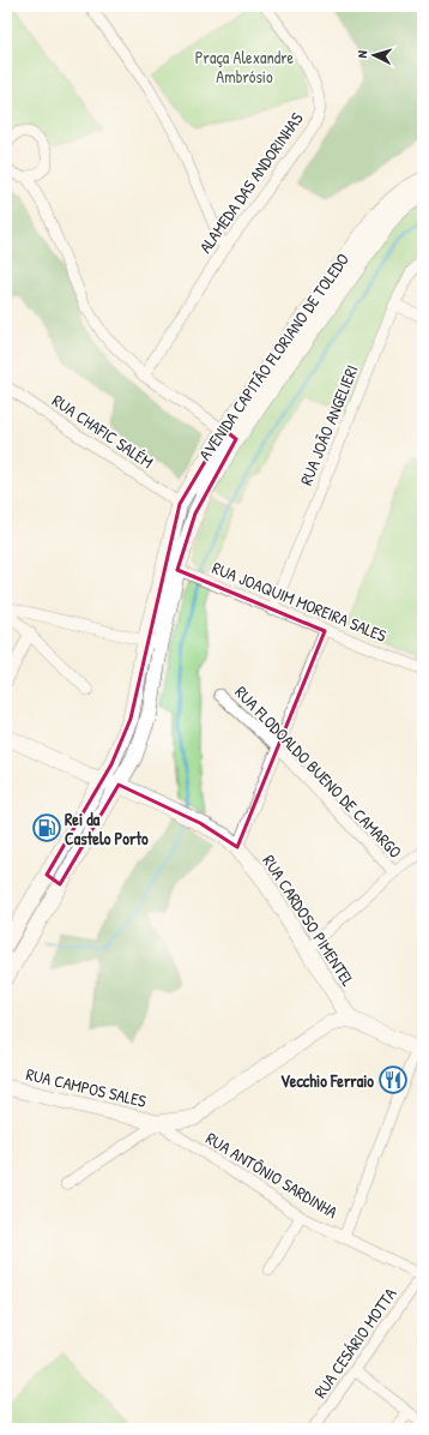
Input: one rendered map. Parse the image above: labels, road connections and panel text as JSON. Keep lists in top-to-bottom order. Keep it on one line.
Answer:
{"streets":{"main road":["AVENIDA CAPITÃO FLORIANO DE TOLEDO","RUA CARDOSO PIMENTEL","RUA CAMPOS SALES"],"street":["ALAMEDA DAS ANDORINHAS","RUA JOÃO ANGELIERI","RUA CHAFIC SALÉM","RUA JOAQUIM MOREIRA SALES","RUA FLODOALDO BUENO DE CAMARGO","RUA ANTÔNIO SARDINHA","RUA CESÁRIO MOTTA"]},"crossings":[["AVENIDA CAPITÃO FLORIANO DE TOLEDO","RUA CHAFIC SALÉM"],["AVENIDA CAPITÃO FLORIANO DE TOLEDO","RUA JOAQUIM MOREIRA SALES"],["AVENIDA CAPITÃO FLORIANO DE TOLEDO","RUA CARDOSO PIMENTEL"],["RUA JOÃO ANGELIERI","RUA JOAQUIM MOREIRA SALES"],["RUA CAMPOS SALES","RUA ANTÔNIO SARDINHA"],["RUA ANTÔNIO SARDINHA","RUA CESÁRIO MOTTA"]],"parks":["Praça Alexandre Ambrósio"],"places":{"fuel station":["Rei da Castelo Porto"],"restaurant":["Vecchio Ferraio"]},"north":"left"}
